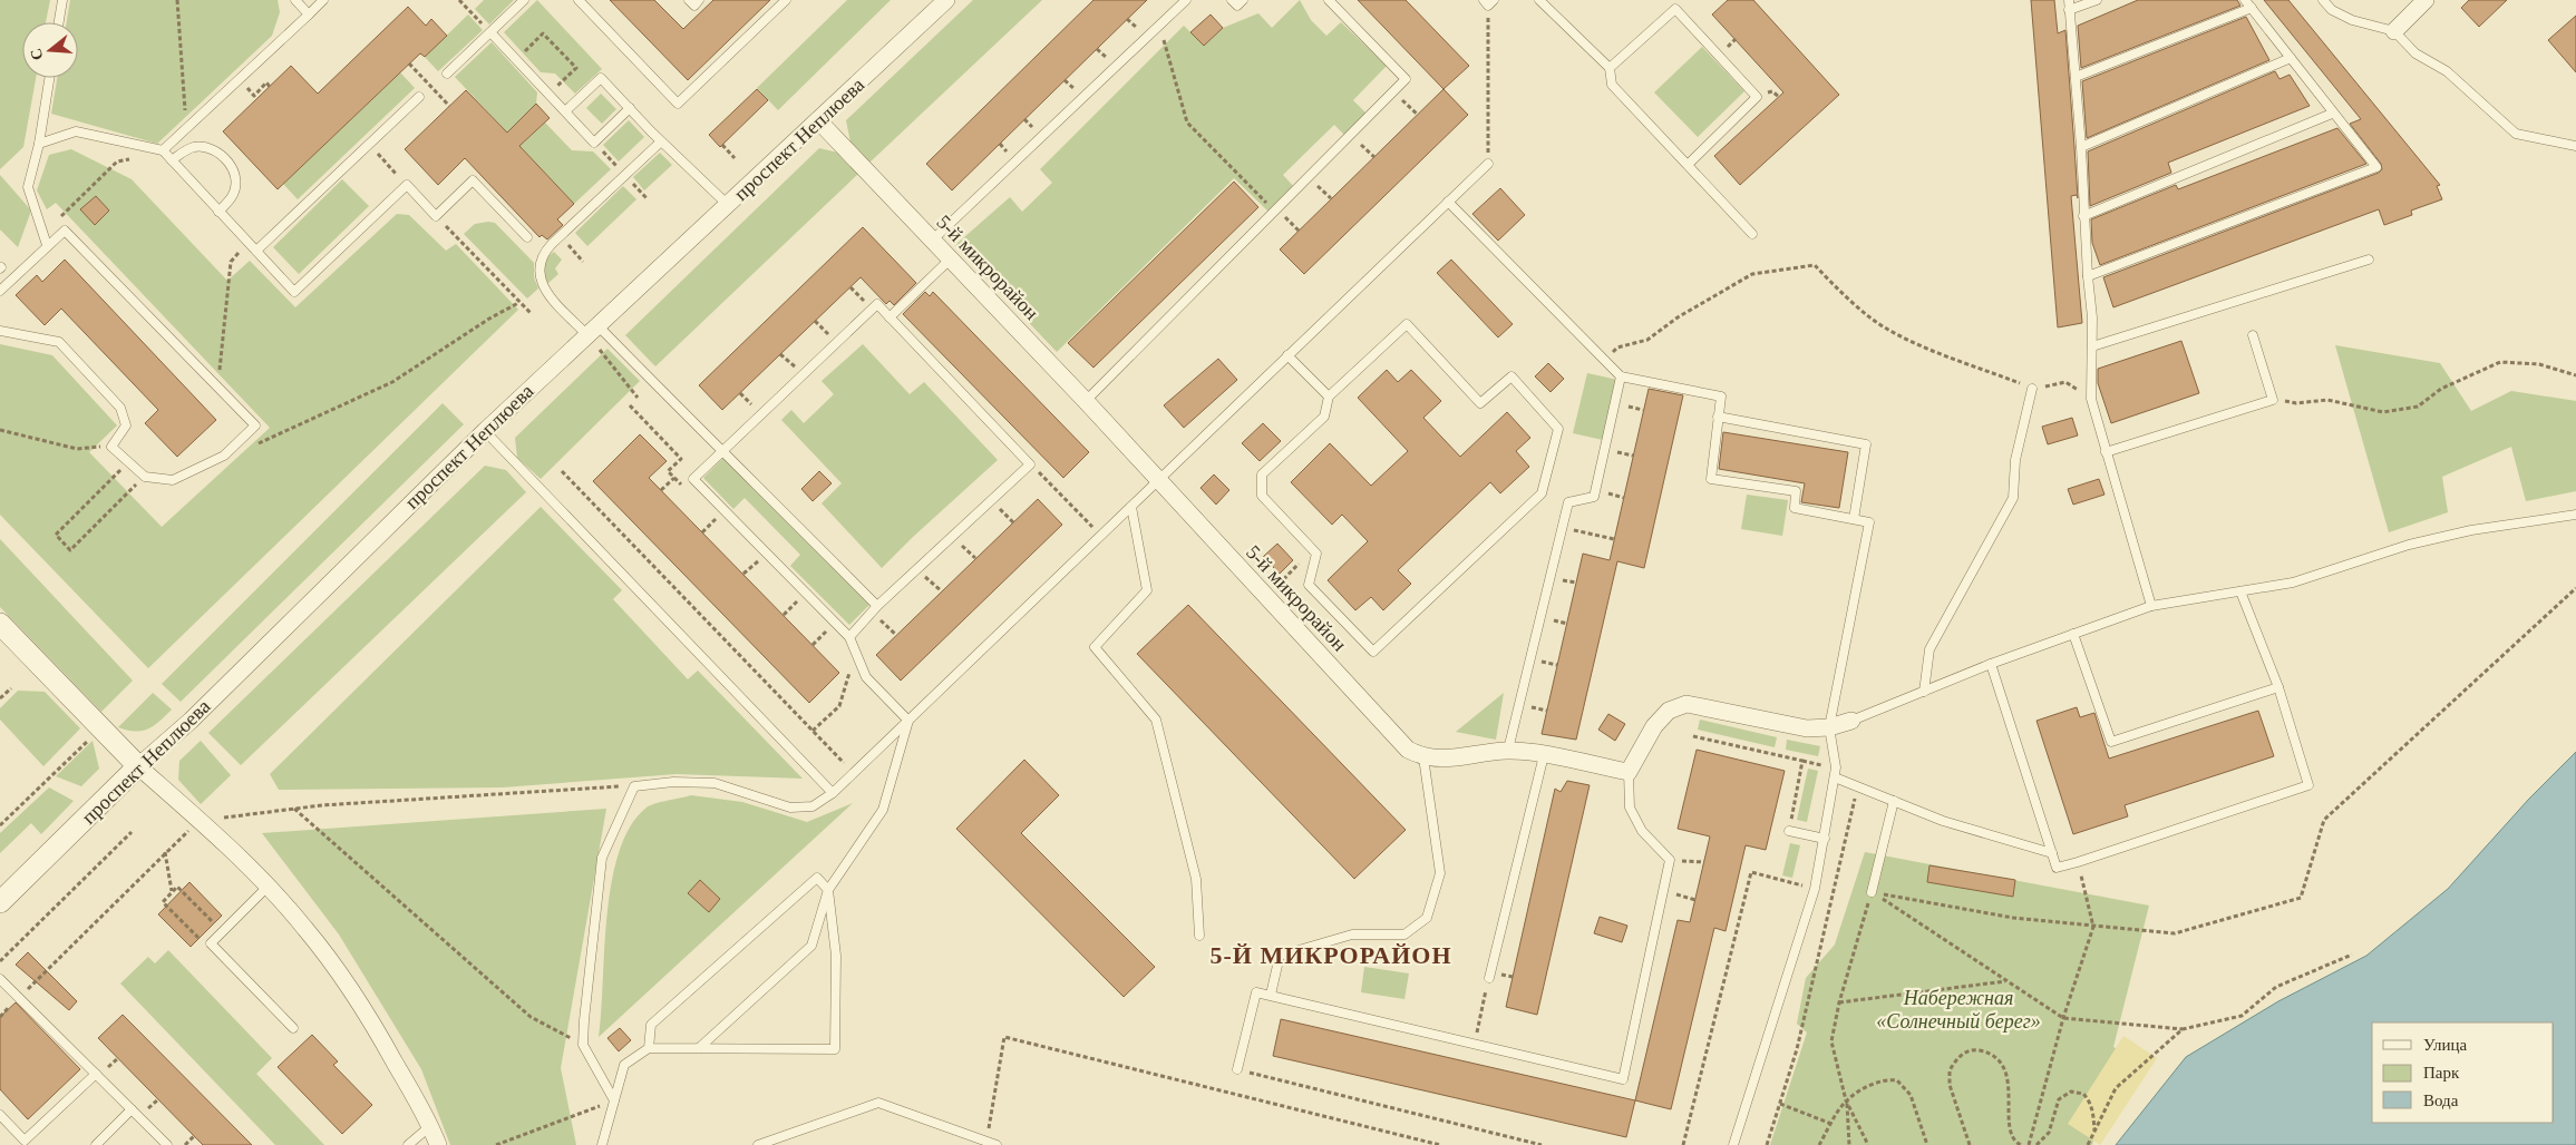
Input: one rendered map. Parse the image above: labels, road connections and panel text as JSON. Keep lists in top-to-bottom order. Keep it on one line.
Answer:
{"streets":{"street":["проспект Неплюева","5-й микрорайон"]},"crossings":[["проспект Неплюева","5-й микрорайон"]],"districts":["5-Й МИКРОРАЙОН"],"parks":["Набережная «Солнечный берег»"],"legend":["Улица","Парк","Вода"],"north":"left"}
